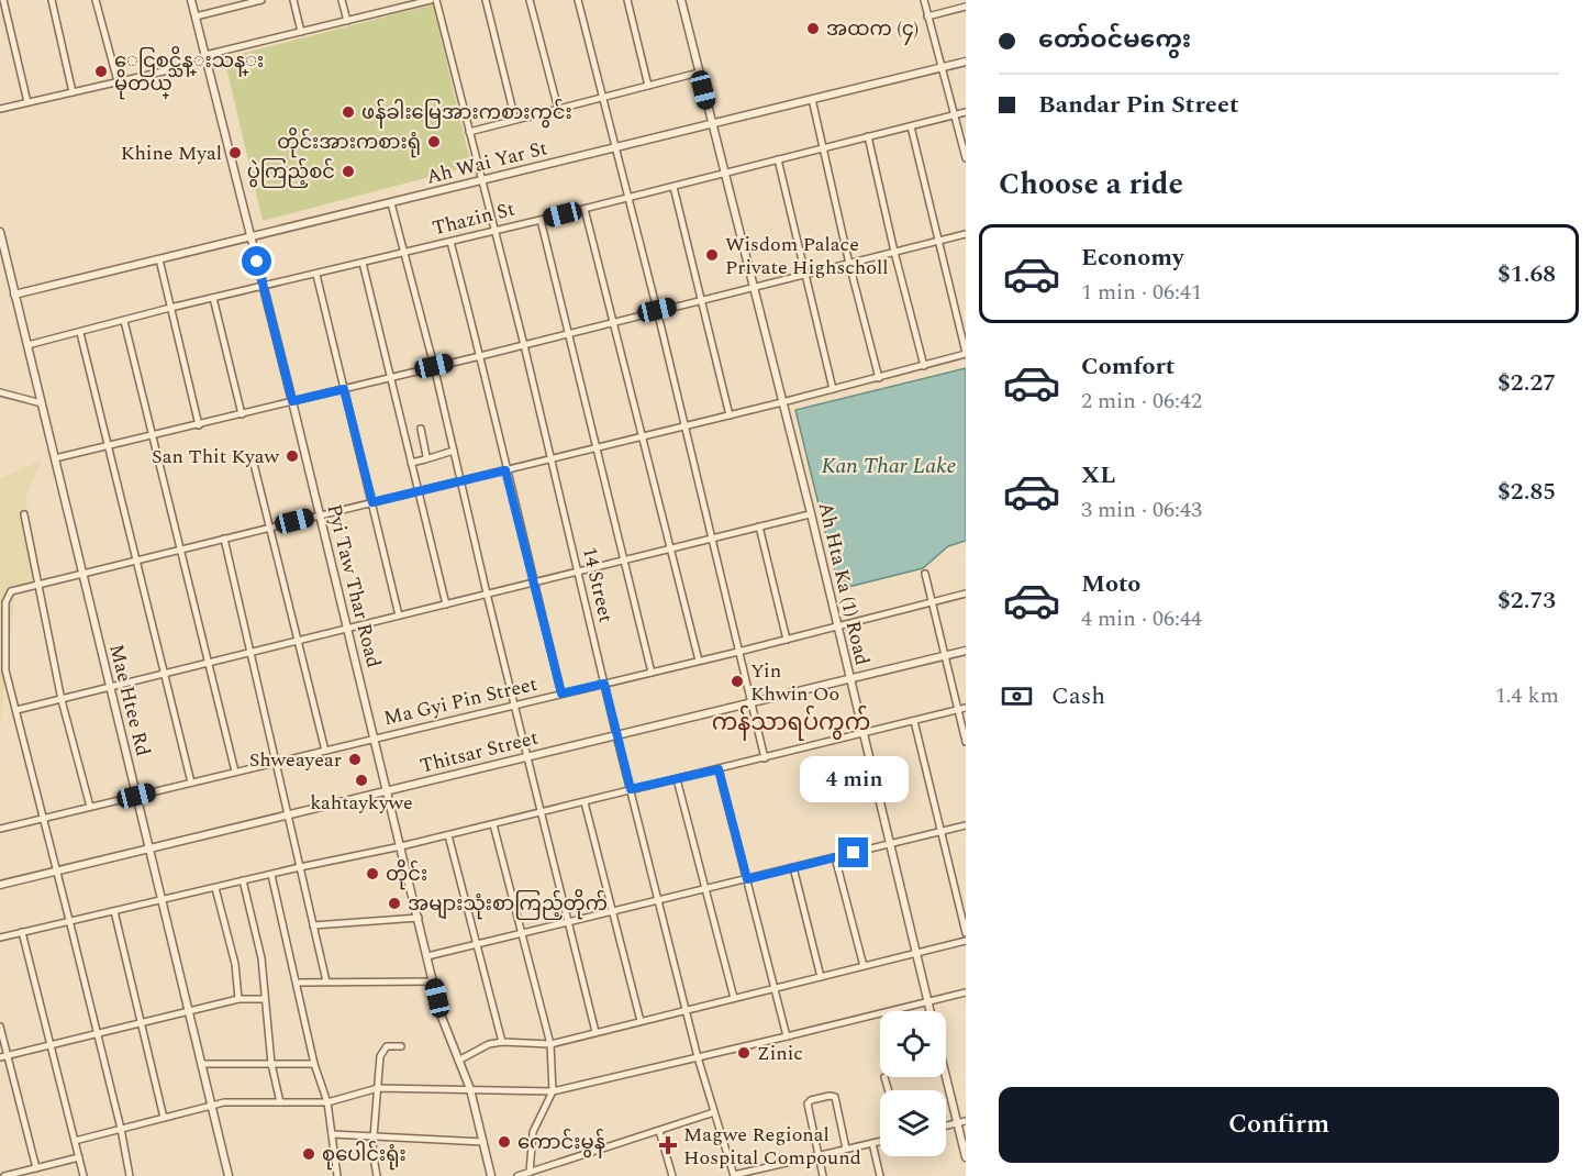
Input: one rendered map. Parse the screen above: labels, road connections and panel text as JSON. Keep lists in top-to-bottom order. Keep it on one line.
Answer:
{"streets":{"street":["Ah Wai Yar St","Thazin St","Ah Hta Ka (1) Road","14 Street","Pyi Taw Thar Road","Mae Htee Rd","Ma Gyi Pin Street","Thitsar Street"]},"crossings":[["Ah Wai Yar St","Ah Hta Ka (1) Road"],["Ah Wai Yar St","14 Street"],["Ah Wai Yar St","Pyi Taw Thar Road"],["Ah Wai Yar St","Mae Htee Rd"],["Thazin St","Ah Hta Ka (1) Road"],["Thazin St","14 Street"],["Thazin St","Pyi Taw Thar Road"],["Thazin St","Mae Htee Rd"],["Ah Hta Ka (1) Road","Ma Gyi Pin Street"],["Ah Hta Ka (1) Road","Thitsar Street"],["14 Street","Ma Gyi Pin Street"],["14 Street","Thitsar Street"],["Pyi Taw Thar Road","Ma Gyi Pin Street"],["Pyi Taw Thar Road","Thitsar Street"],["Mae Htee Rd","Ma Gyi Pin Street"],["Mae Htee Rd","Thitsar Street"]],"districts":["ကန်သာရပ်ကွက်"],"water":["Kan Thar Lake"],"places":{"other":["အထက (၄)","ေငြစင္သိန္းသန္း မိုတယ္","ဖန်ခါးမြေအားကစားကွင်း","တိုင်းအားကစားရုံ","Khine Myal","ပွဲကြည့်စင်","Wisdom Palace Private Highscholl","San Thit Kyaw","Yin Khwin Oo","Shweayear","kahtaykywe","တိုင်း","အများသုံးစာကြည့်တိုက်","Zinic","ကောင်းမွန်","စုပေါင်းရုံး"],"health":["Magwe Regional Hospital Compound"]},"page":{"banner":["တော်ဝင်မကွေး","Bandar Pin Street"],"heading":"Choose a ride","list":[{"name":"Economy","note":"1 min · 06:41","value":"$1.68"},{"name":"Comfort","note":"2 min · 06:42","value":"$2.27"},{"name":"XL","note":"3 min · 06:43","value":"$2.85"},{"name":"Moto","note":"4 min · 06:44","value":"$2.73"}],"pay":["Cash","1.4 km"],"bubble":"4 min","buttons":"Confirm"}}
